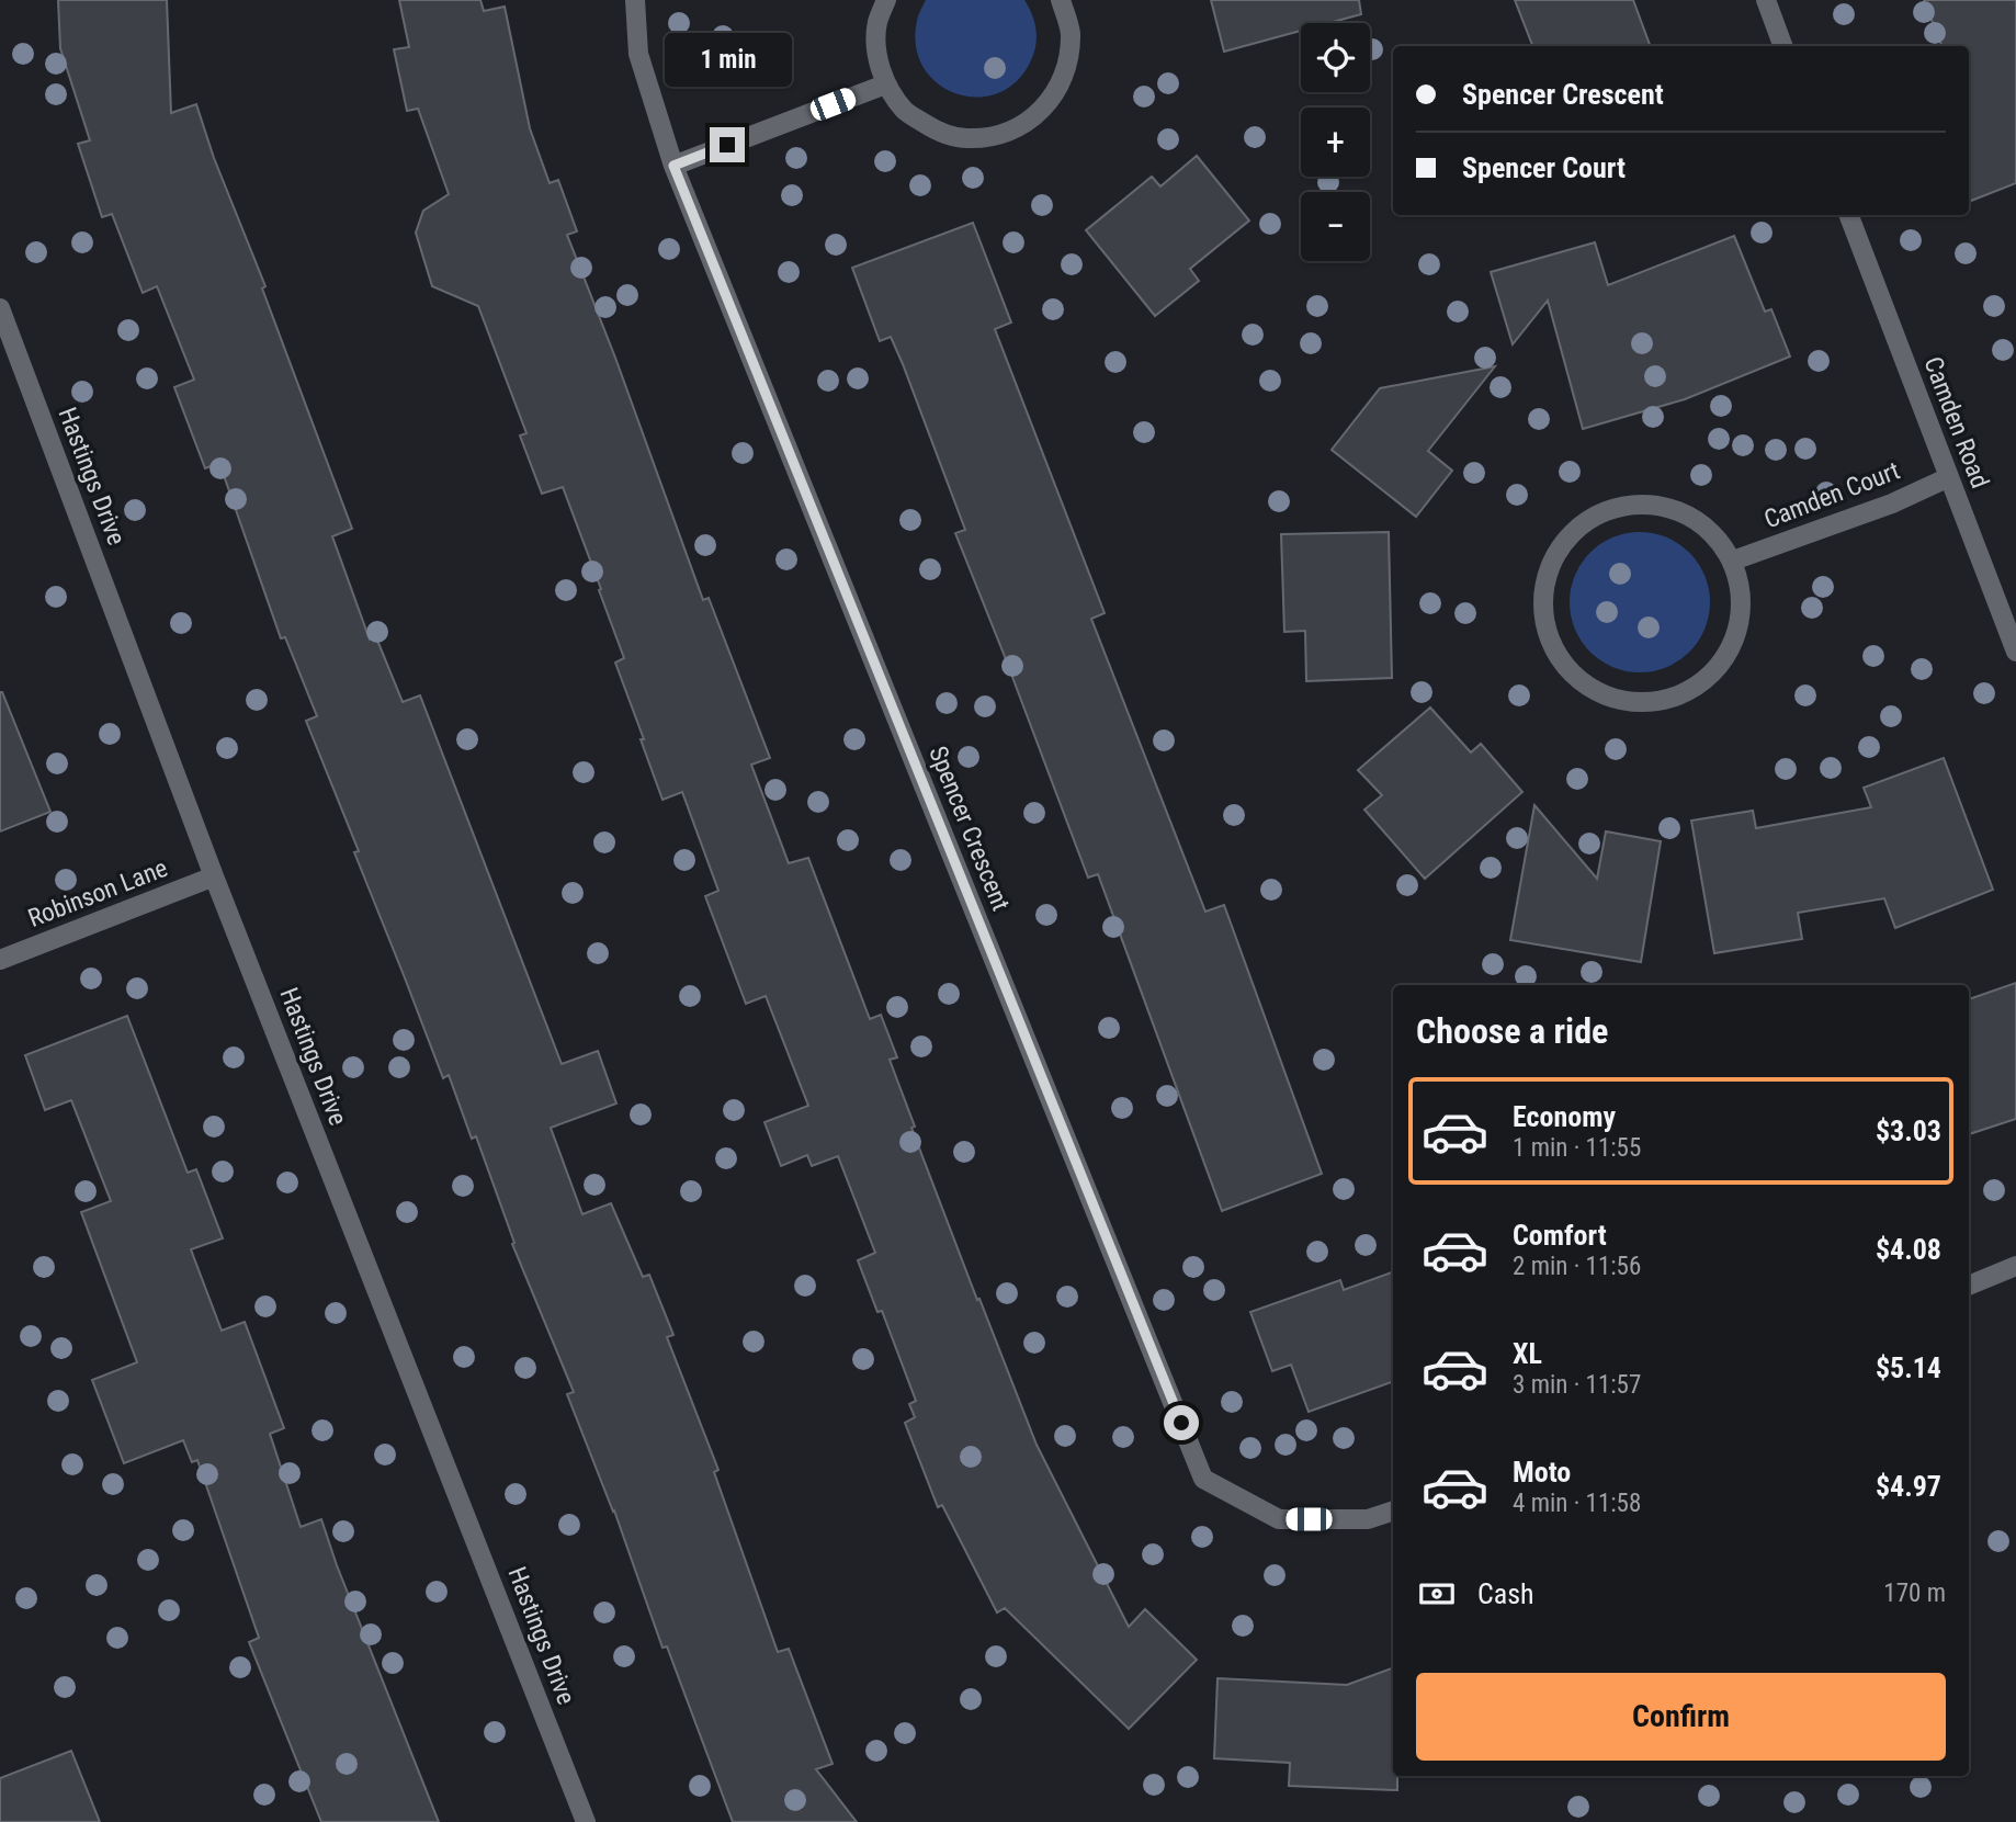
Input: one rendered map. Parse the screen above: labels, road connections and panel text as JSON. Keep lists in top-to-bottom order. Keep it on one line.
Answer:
{"streets":{"street":["Camden Road","Hastings Drive","Camden Court","Spencer Crescent","Robinson Lane"]},"crossings":[["Camden Road","Camden Court"],["Hastings Drive","Robinson Lane"]],"page":{"map_buttons":["+","−"],"bubble":"1 min","banner":["Spencer Crescent","Spencer Court"],"heading":"Choose a ride","list":[{"name":"Economy","note":"1 min · 11:55","value":"$3.03"},{"name":"Comfort","note":"2 min · 11:56","value":"$4.08"},{"name":"XL","note":"3 min · 11:57","value":"$5.14"},{"name":"Moto","note":"4 min · 11:58","value":"$4.97"}],"pay":["Cash","170 m"],"buttons":"Confirm"}}
